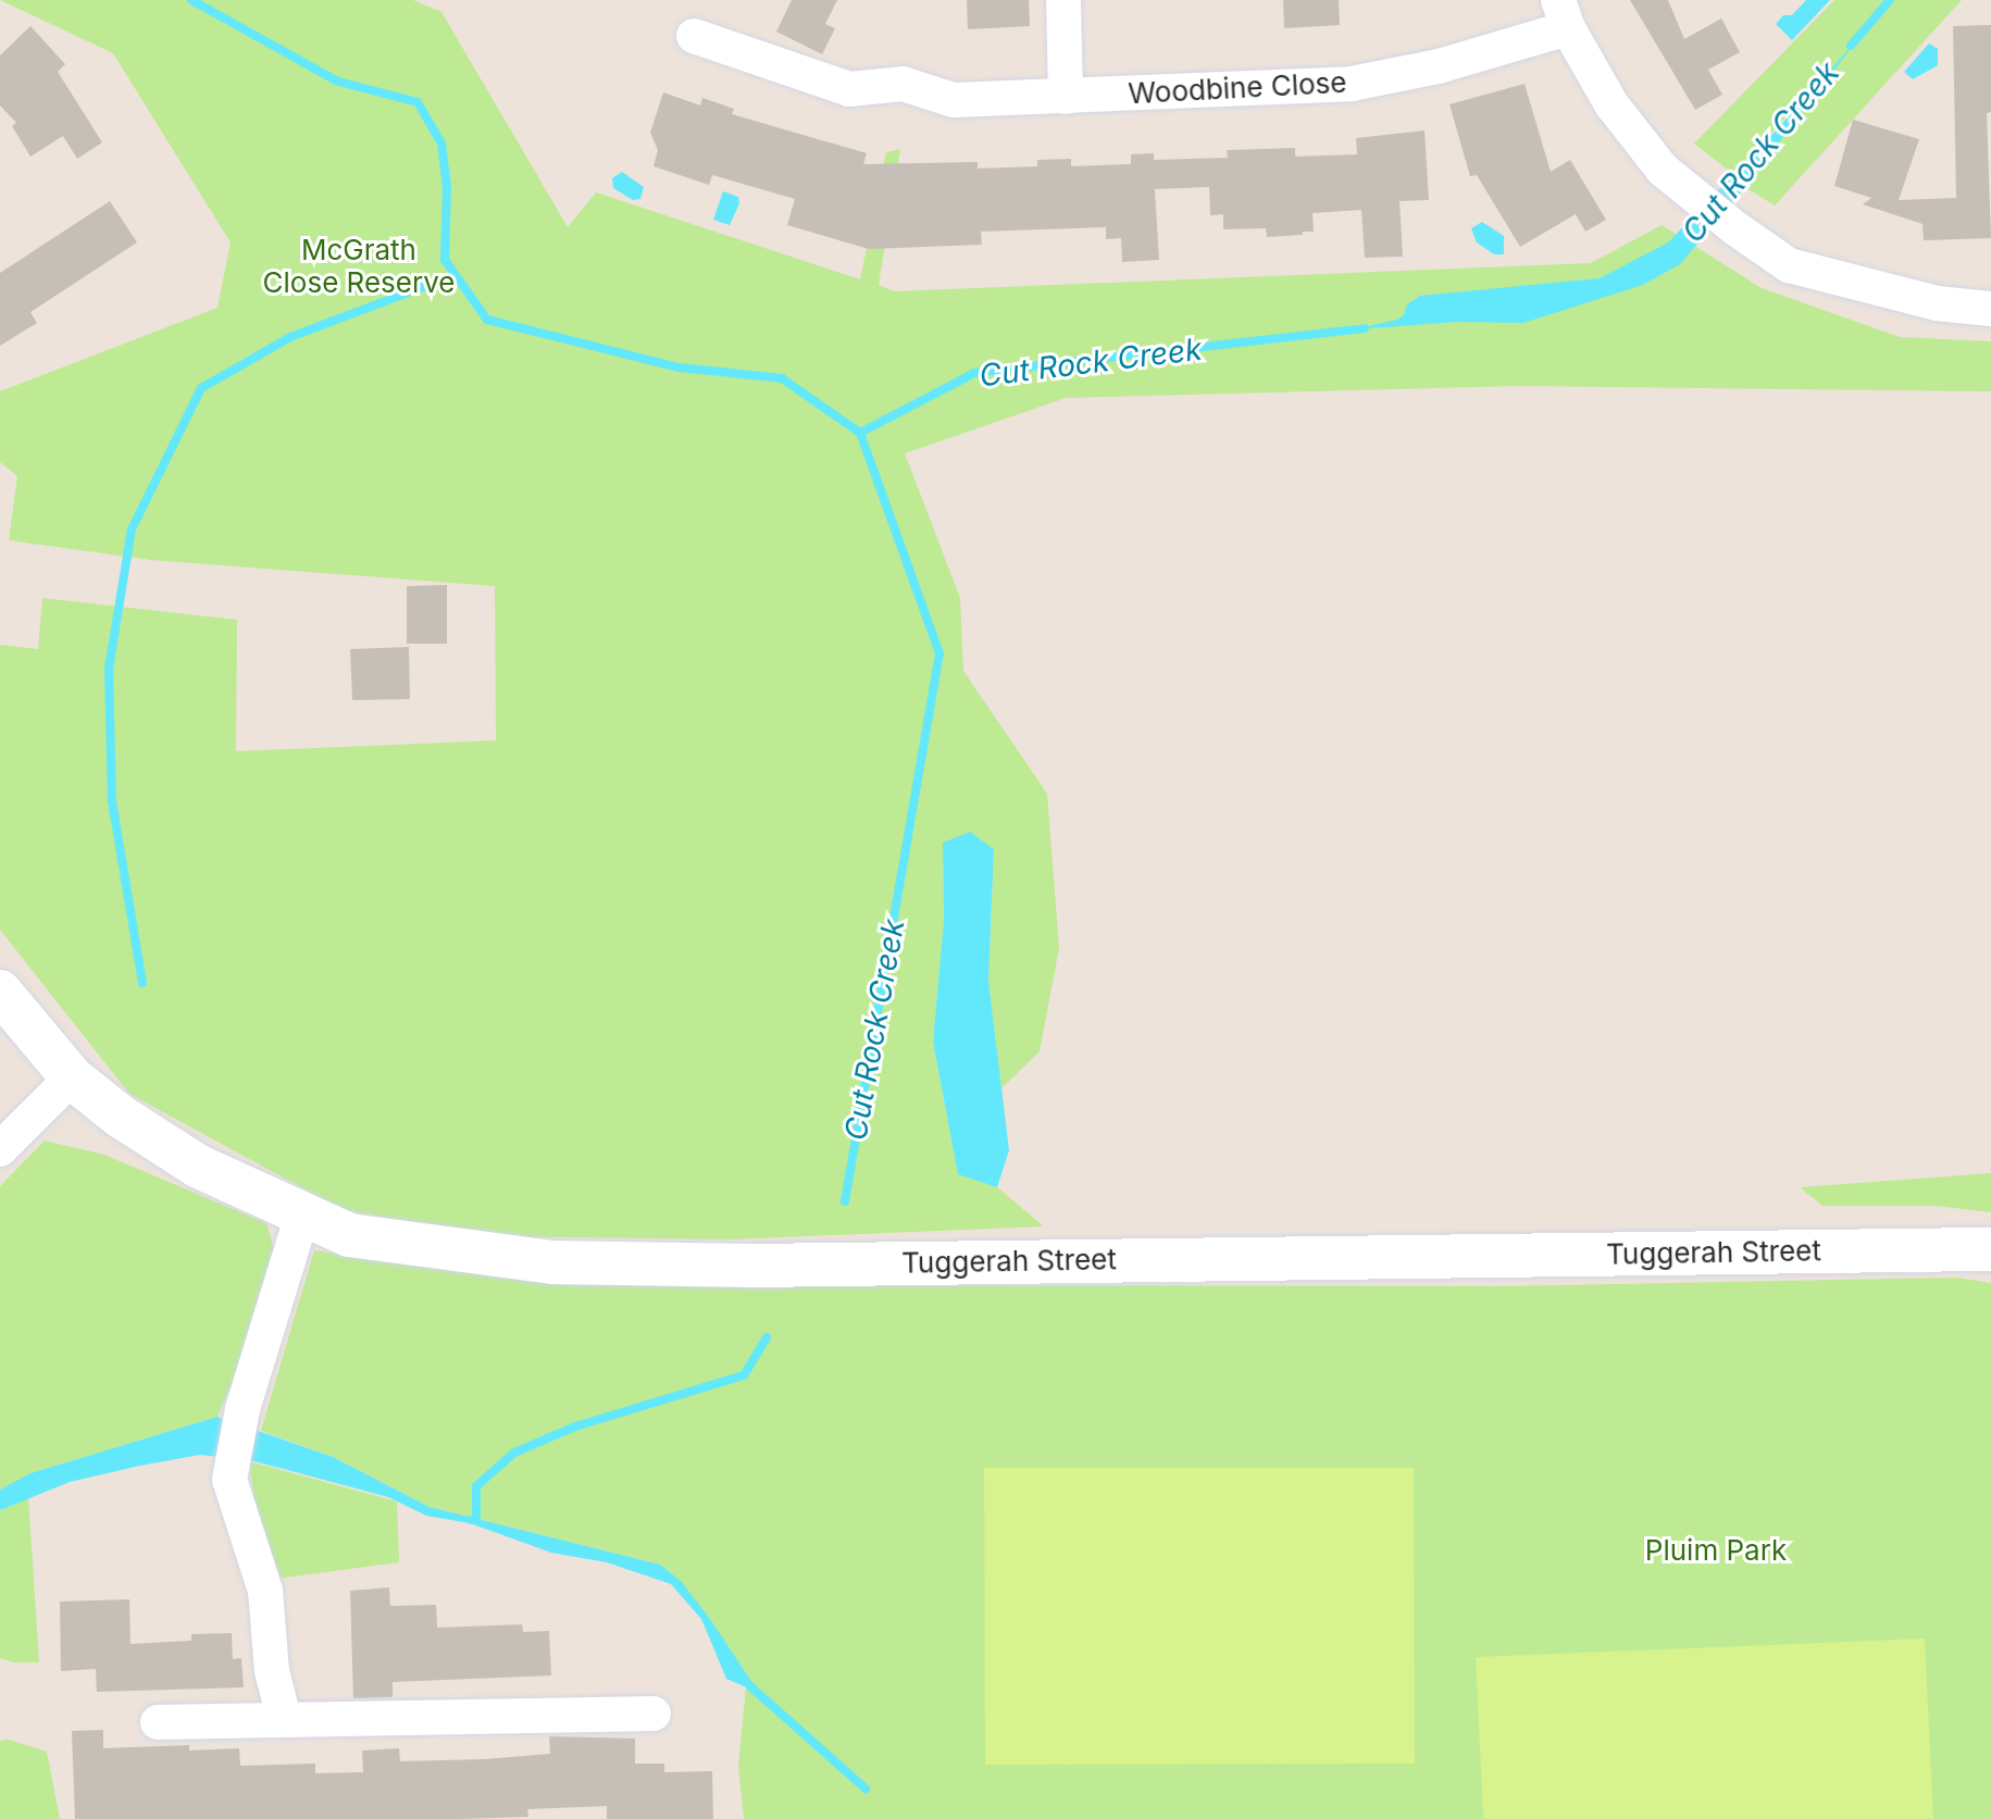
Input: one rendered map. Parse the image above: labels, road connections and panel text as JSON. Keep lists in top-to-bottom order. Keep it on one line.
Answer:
{"streets":{"street":["Woodbine Close","Tuggerah Street"]},"water":["Cut Rock Creek"],"parks":["McGrath Close Reserve","Pluim Park"]}
